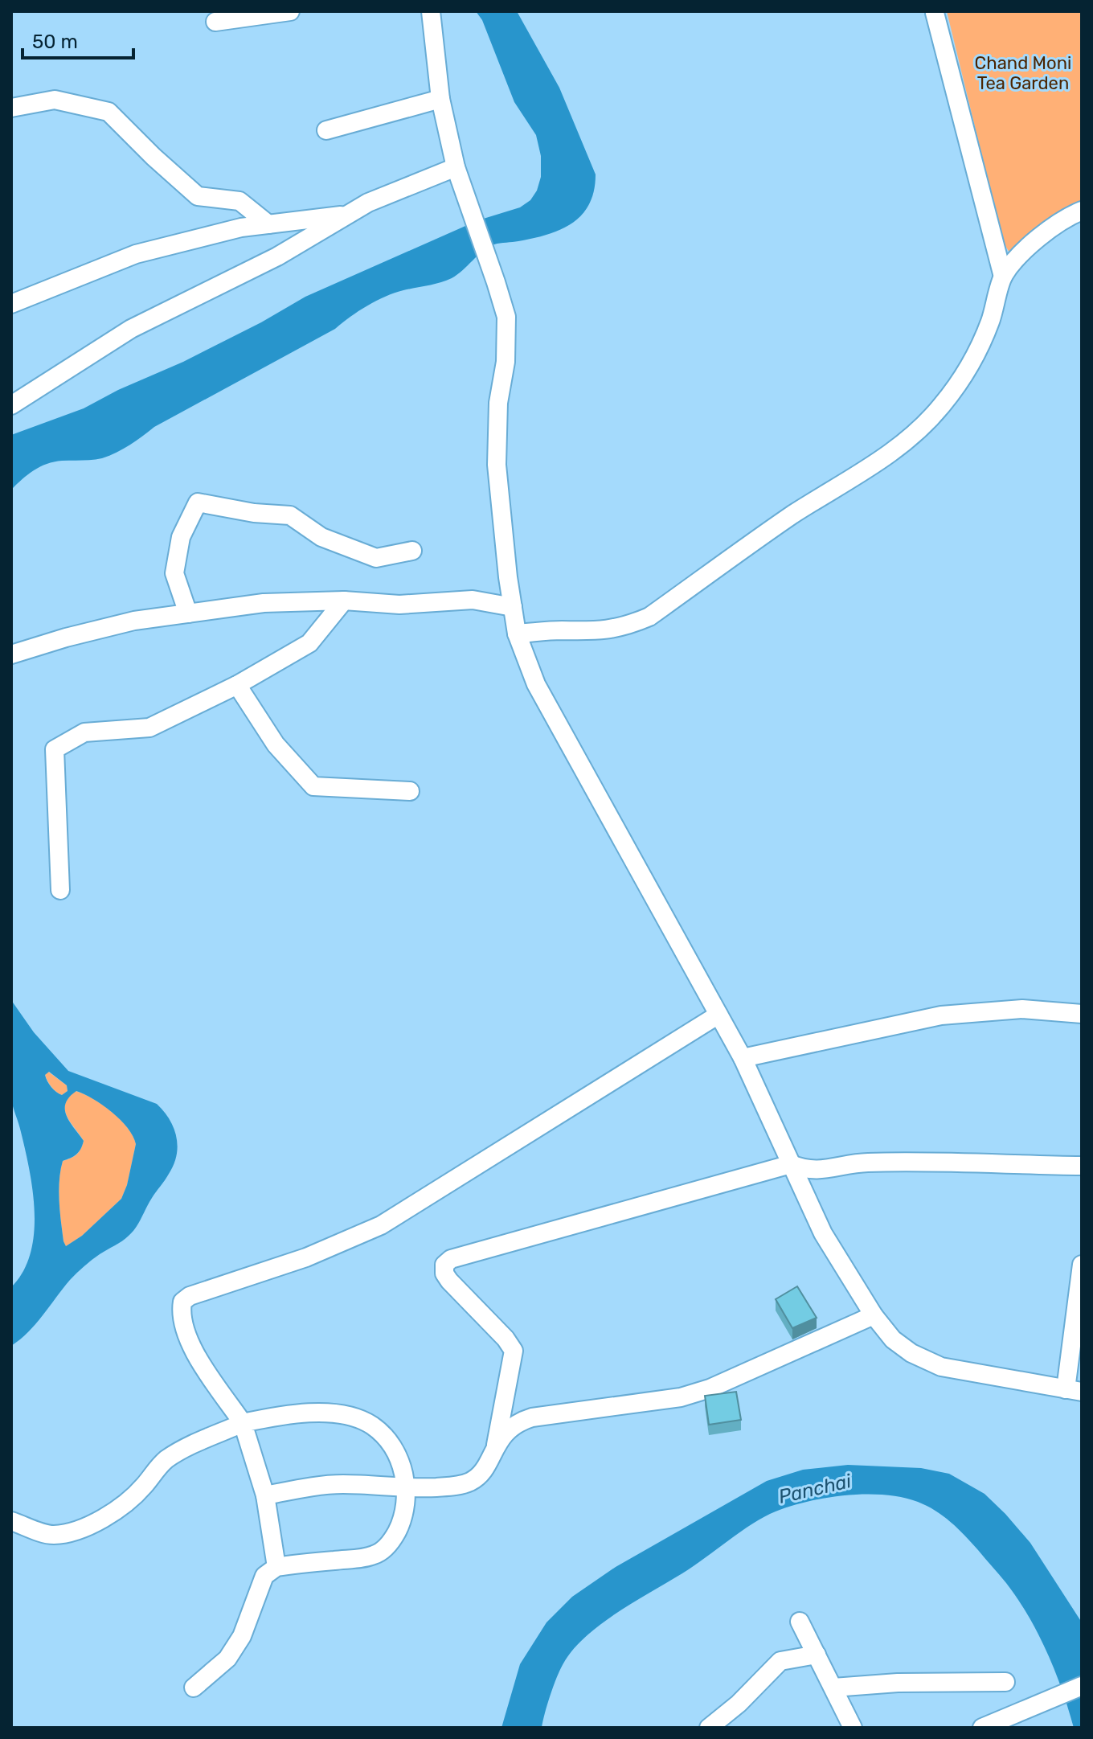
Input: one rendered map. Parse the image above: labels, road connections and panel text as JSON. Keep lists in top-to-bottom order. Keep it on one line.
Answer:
{"water":["Panchai"],"parks":["Chand Moni Tea Garden"],"scale_bar":"50 m"}
